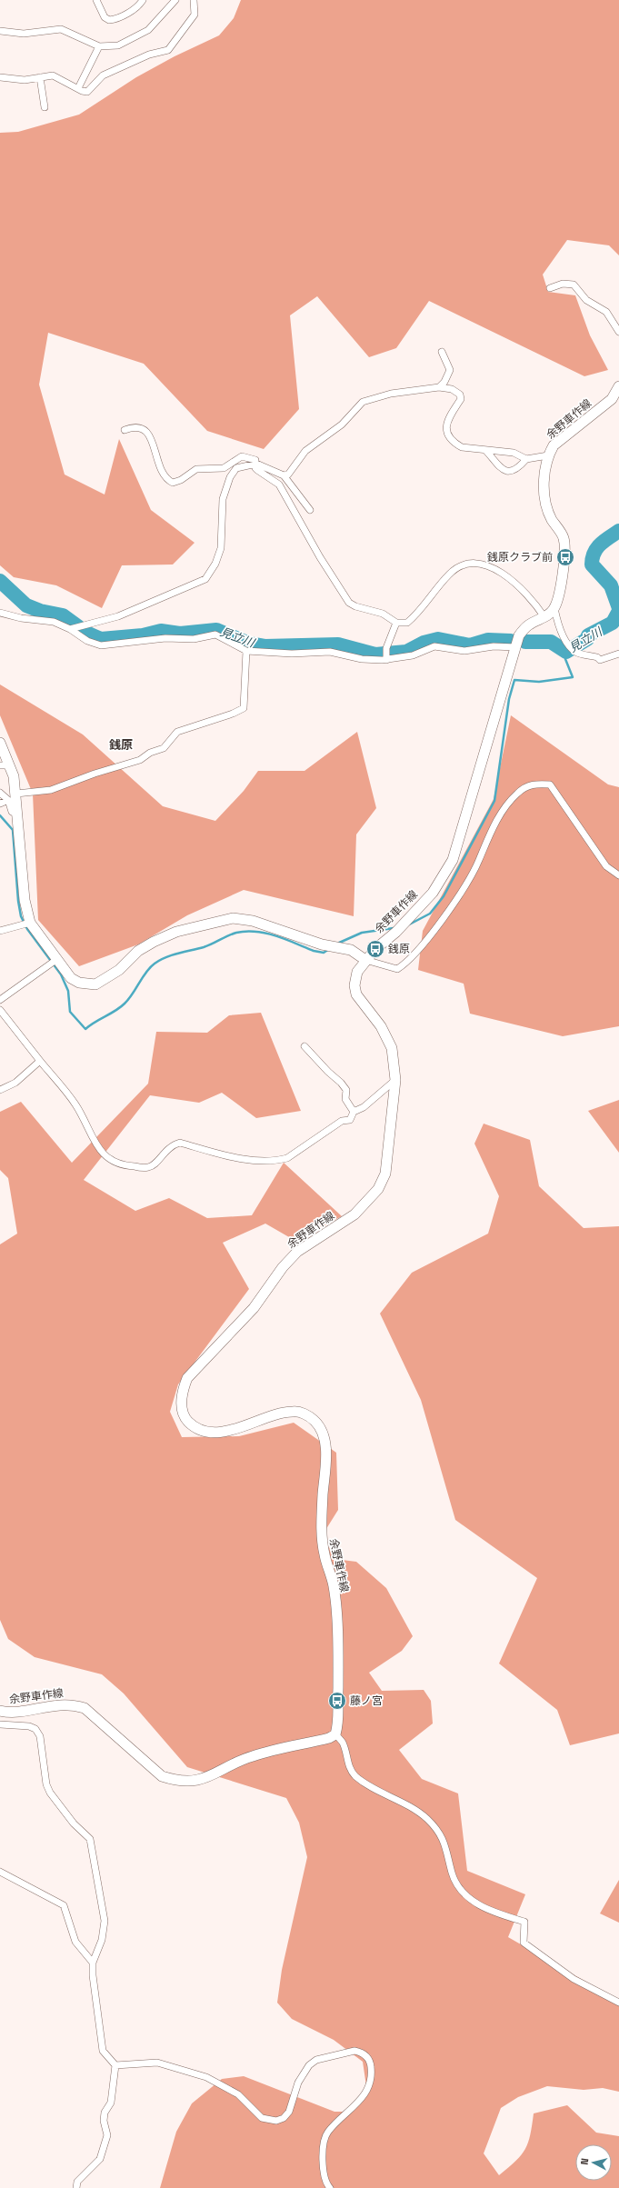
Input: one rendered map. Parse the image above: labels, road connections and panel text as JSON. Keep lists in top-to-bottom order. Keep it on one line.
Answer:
{"streets":{"main road":["余野車作線"]},"districts":["銭原"],"water":["見立川"],"places":{"bus stop":["銭原クラブ前","銭原","藤ノ宮"]},"north":"left"}
